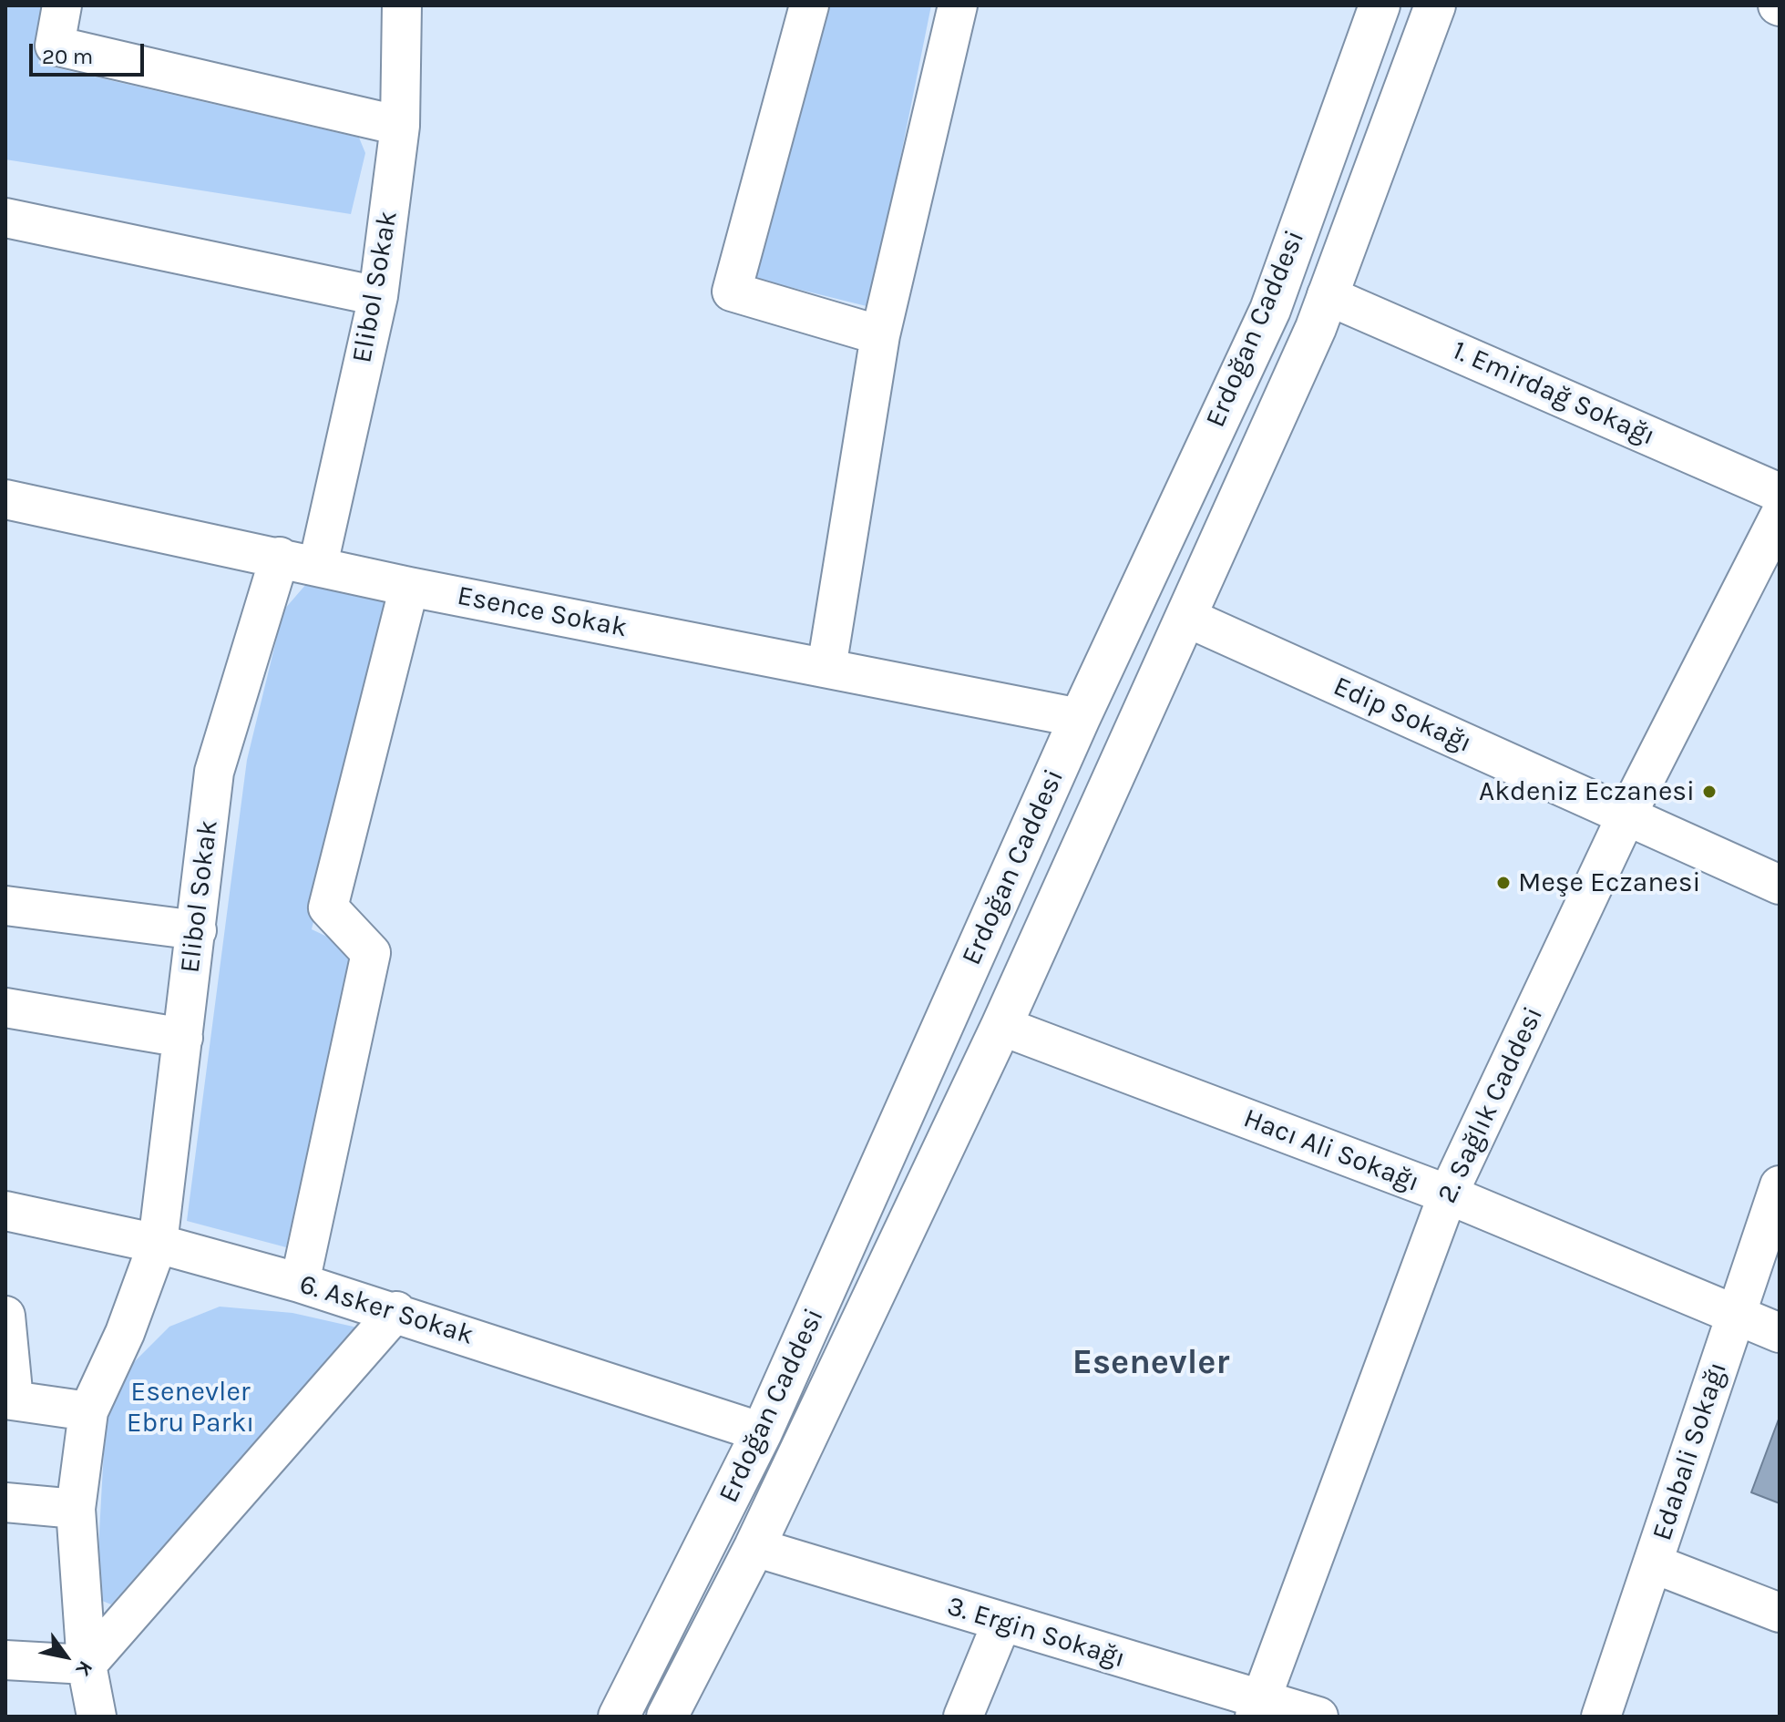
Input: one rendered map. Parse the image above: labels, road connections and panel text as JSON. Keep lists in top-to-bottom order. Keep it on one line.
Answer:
{"streets":{"main road":["Erdoğan Caddesi"],"street":["Elibol Sokak","1. Emirdağ Sokağı","Esence Sokak","Edip Sokağı","2. Sağlık Caddesi","Hacı Ali Sokağı","6. Asker Sokak","Edabali Sokağı","3. Ergin Sokağı"]},"crossings":[["Elibol Sokak","Esence Sokak"],["Elibol Sokak","6. Asker Sokak"],["Erdoğan Caddesi","1. Emirdağ Sokağı"],["Erdoğan Caddesi","Esence Sokak"],["Erdoğan Caddesi","Edip Sokağı"],["Erdoğan Caddesi","Hacı Ali Sokağı"],["Erdoğan Caddesi","6. Asker Sokak"],["Erdoğan Caddesi","3. Ergin Sokağı"],["Edip Sokağı","2. Sağlık Caddesi"],["2. Sağlık Caddesi","Hacı Ali Sokağı"],["2. Sağlık Caddesi","3. Ergin Sokağı"],["Hacı Ali Sokağı","Edabali Sokağı"]],"districts":["Esenevler"],"parks":["Esenevler Ebru Parkı"],"places":["Akdeniz Eczanesi","Meşe Eczanesi"],"scale_bar":"20 m","north":"bottom right"}
